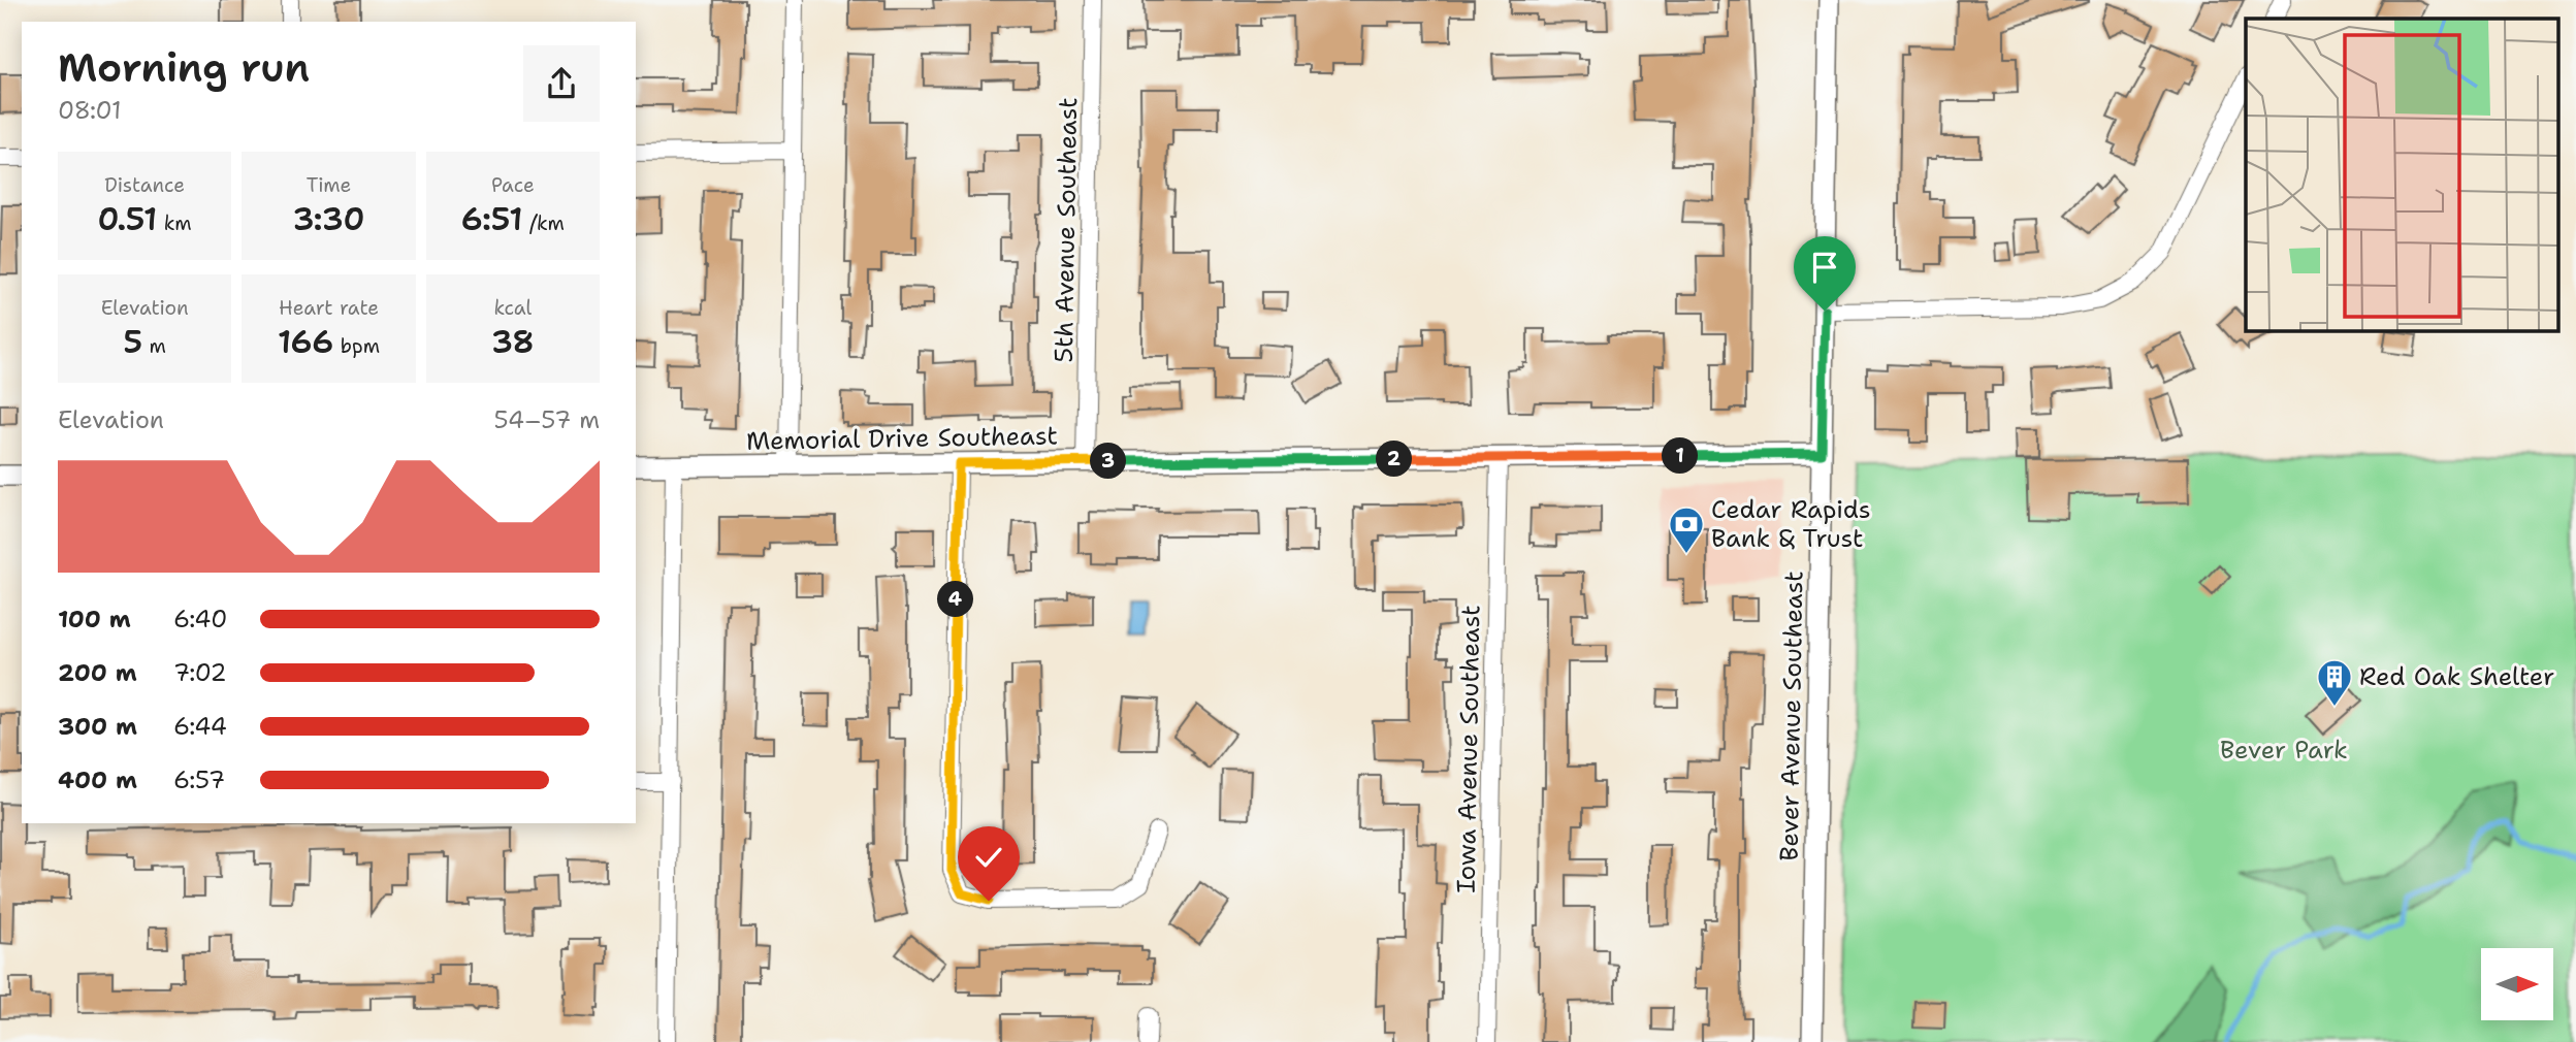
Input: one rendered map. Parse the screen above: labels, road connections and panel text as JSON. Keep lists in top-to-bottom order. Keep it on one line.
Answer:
{"streets":{"street":["5th Avenue Southeast","Memorial Drive Southeast","Bever Avenue Southeast","Iowa Avenue Southeast"]},"crossings":[["5th Avenue Southeast","Memorial Drive Southeast"],["Memorial Drive Southeast","Bever Avenue Southeast"],["Memorial Drive Southeast","Iowa Avenue Southeast"]],"parks":["Bever Park"],"places":{"bank":["Cedar Rapids Bank & Trust"],"building":["Red Oak Shelter"]},"north":"right","page":{"heading":["Morning run","08:01"],"stats":[["Distance","0.51 km"],["Time","3:30"],["Pace","6:51 /km"],["Elevation","5 m"],["Heart rate","166 bpm"],["kcal","38"]],"chart":["Elevation","54–57 m"],"pins":["1","2","3","4"],"list":[{"name":"100 m","note":"6:40"},{"name":"200 m","note":"7:02"},{"name":"300 m","note":"6:44"},{"name":"400 m","note":"6:57"}]}}
